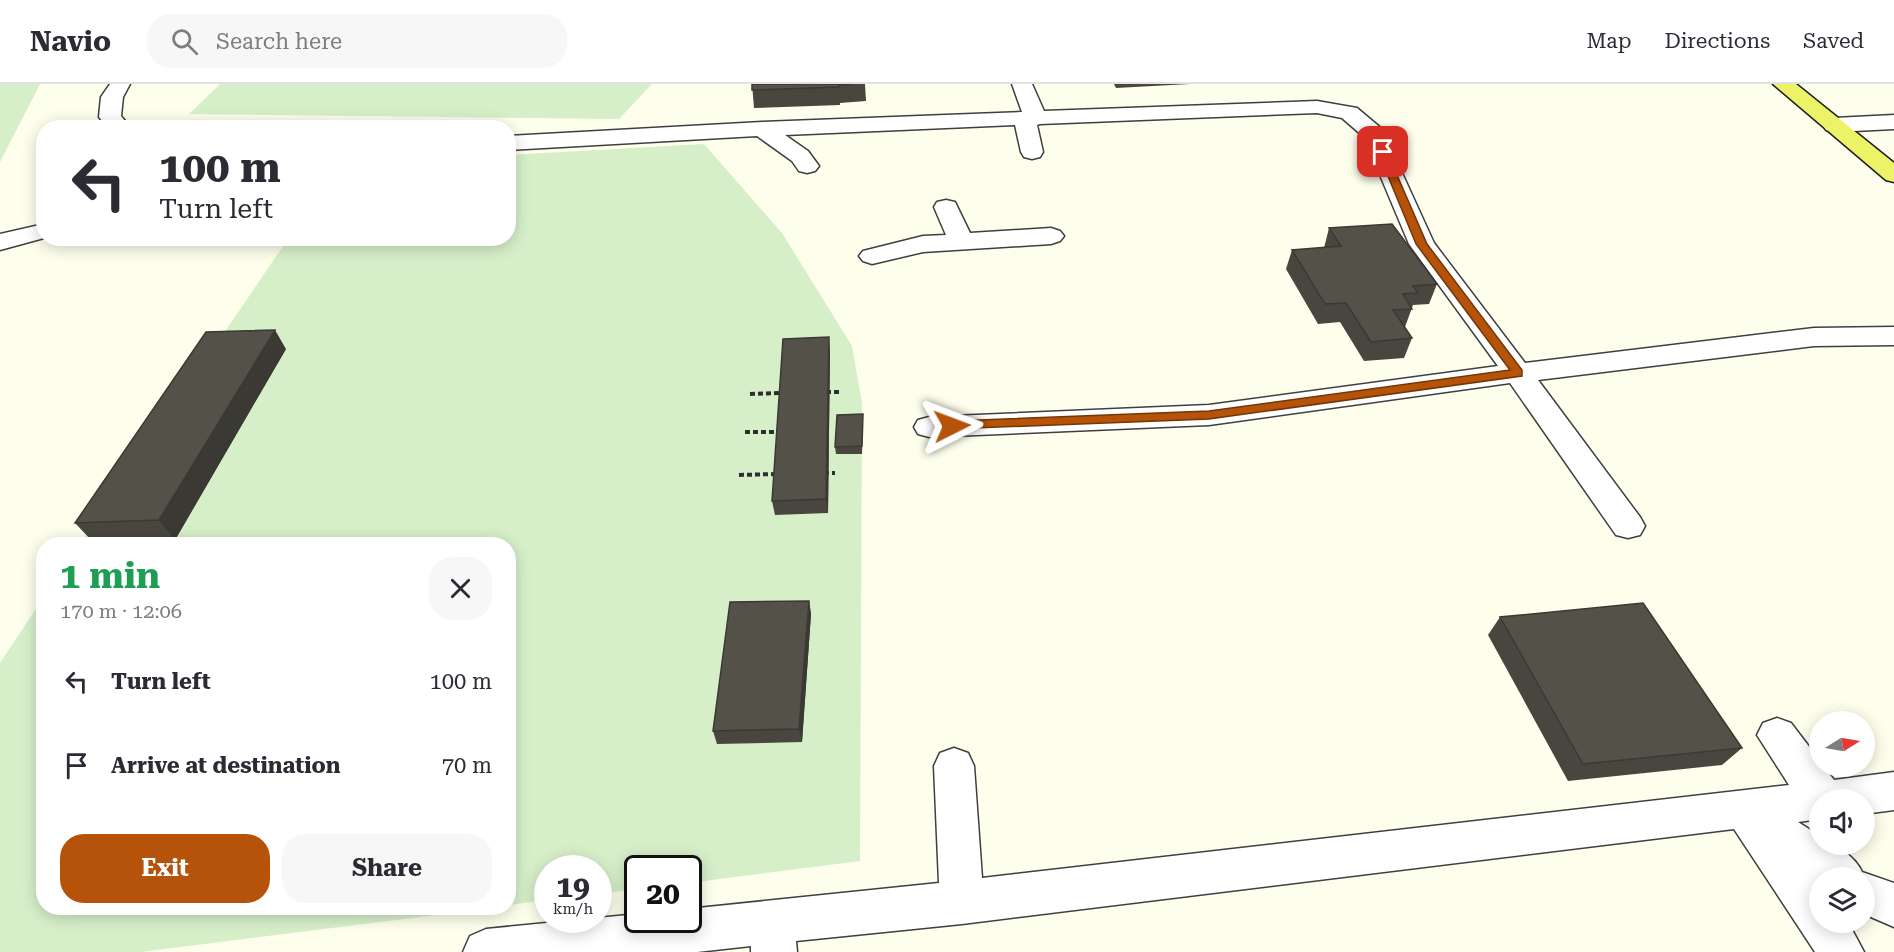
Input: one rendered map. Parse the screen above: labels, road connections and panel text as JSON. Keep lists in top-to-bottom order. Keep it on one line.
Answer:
{"north":"right","page":{"header":"Navio","search":"Search here","nav":["Map","Directions","Saved"],"turn":["100 m","Turn left"],"heading":["1 min","170 m · 12:06"],"list":[{"name":"Turn left","value":"100 m"},{"name":"Arrive at destination","value":"70 m"}],"buttons":["Exit","Share"],"speed":"19 km/h","limit":"20"}}
